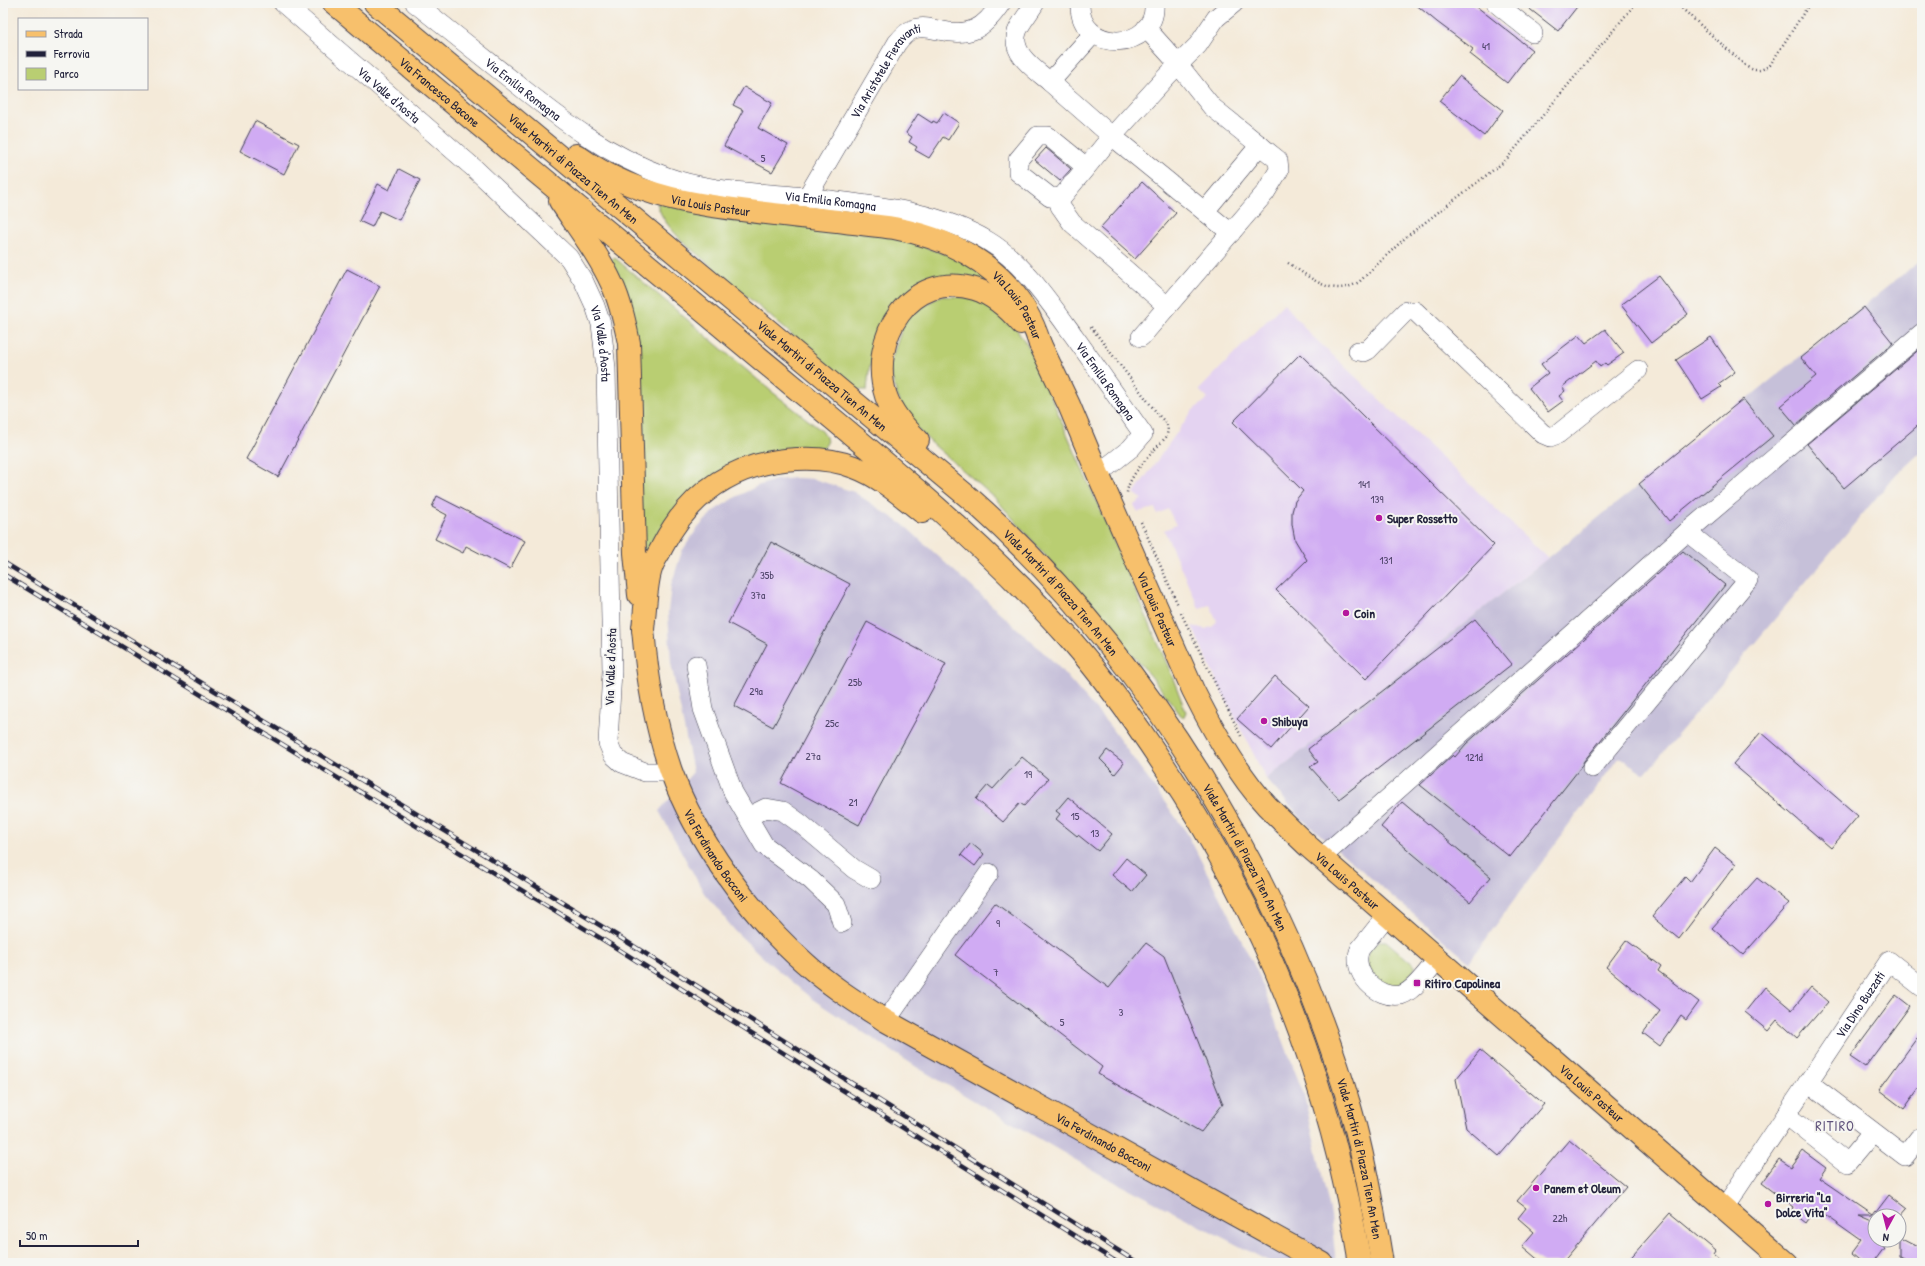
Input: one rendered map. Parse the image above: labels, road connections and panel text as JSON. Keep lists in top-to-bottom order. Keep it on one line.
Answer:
{"streets":{"main road":["Via Francesco Bacone","Viale Martiri di Piazza Tien An Men","Via Louis Pasteur","Via Ferdinando Bocconi"],"street":["Via Aristotele Fieravanti","Via Emilia Romagna","Via Valle d'Aosta","Via Dino Buzzati"]},"crossings":[["Via Aristotele Fieravanti","Via Emilia Romagna"],["Via Emilia Romagna","Via Louis Pasteur"],["Via Francesco Bacone","Viale Martiri di Piazza Tien An Men"],["Via Valle d'Aosta","Via Ferdinando Bocconi"],["Viale Martiri di Piazza Tien An Men","Via Louis Pasteur"],["Via Louis Pasteur","Via Dino Buzzati"]],"districts":["RITIRO"],"places":{"other":["Super Rossetto","Coin","Shibuya","Panem et Oleum","Birreria \"La Dolce Vita\""],"transit":["Ritiro Capolinea"]},"house_numbers":["41","5","141","139","131","35b","37a","25b","29a","25c","27a","121d","19","21","15","13","9","7","3","5","22h"],"legend":["Strada","Ferrovia","Parco"],"scale_bar":"50 m","north":"bottom"}
